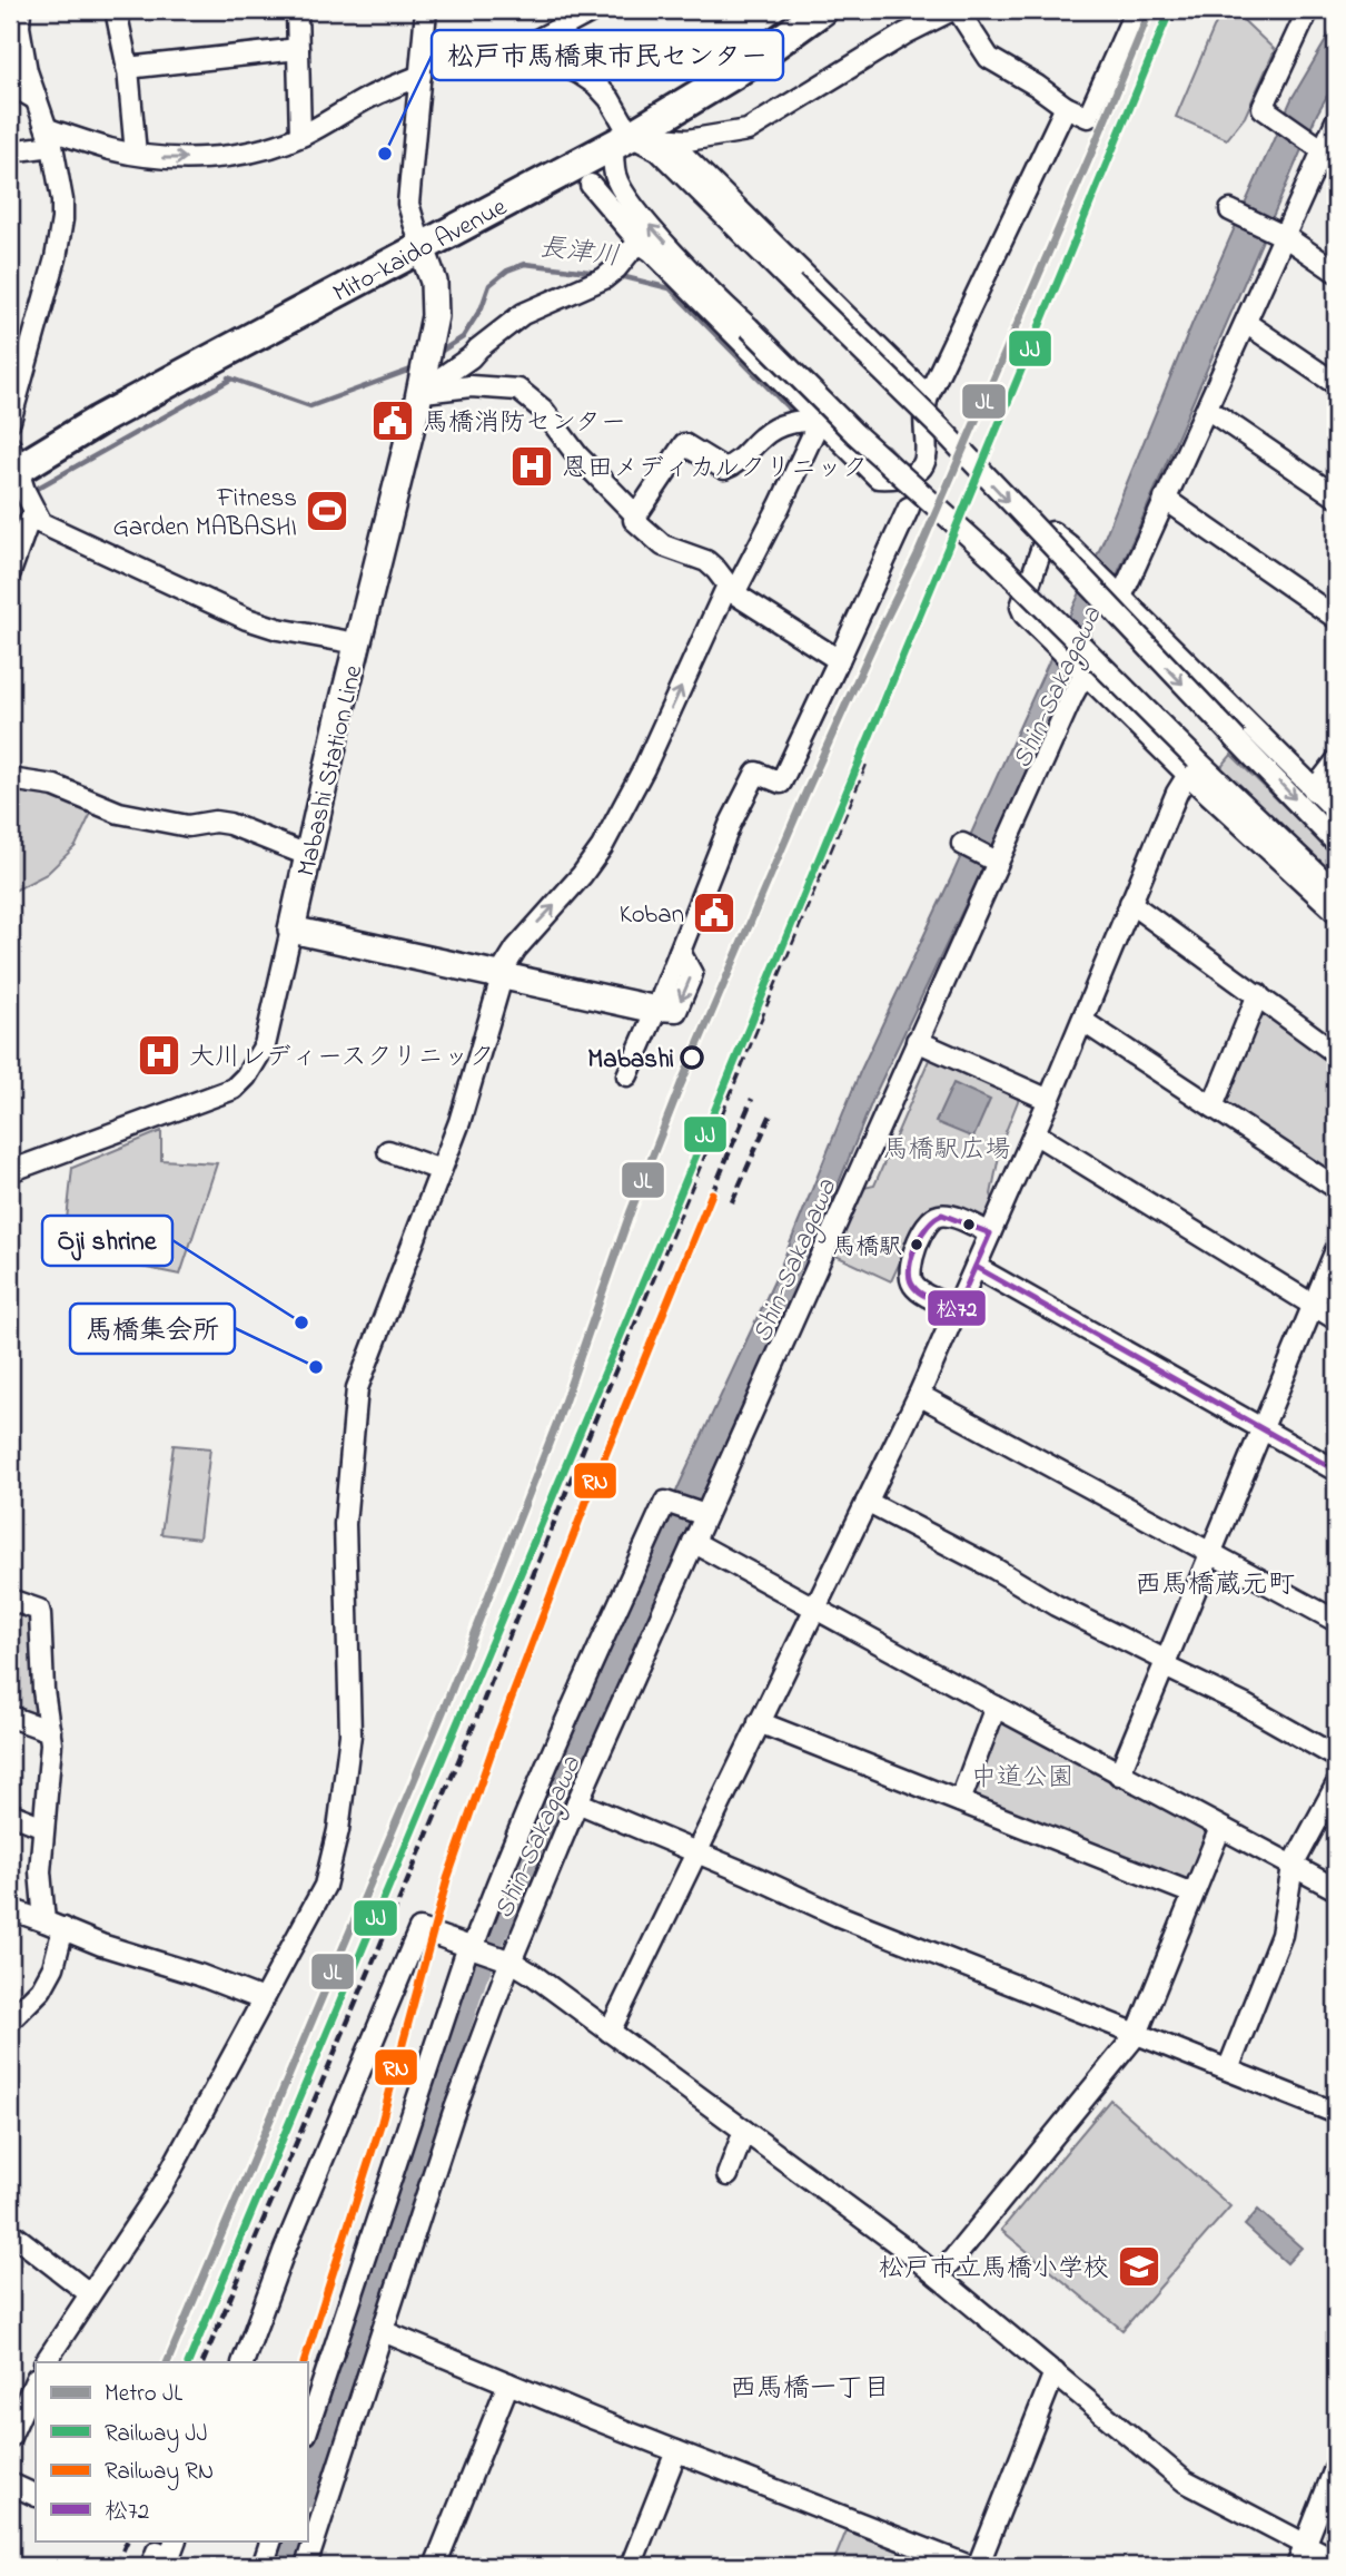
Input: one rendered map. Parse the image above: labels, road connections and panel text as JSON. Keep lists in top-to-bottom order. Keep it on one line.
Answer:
{"streets":{"highway":["Mito-kaido Avenue"],"main road":["Mabashi Station Line"]},"crossings":[["Mito-kaido Avenue","Mabashi Station Line"]],"districts":["西馬橋蔵元町","西馬橋一丁目"],"water":["長津川","Shin-Sakagawa"],"parks":["馬橋駅広場","中道公園"],"places":{"other":["松戸市馬橋東市民センター","Mabashi","馬橋駅","Ōji shrine","馬橋集会所"],"public building":["馬橋消防センター","Koban"],"hospital":["恩田メディカルクリニック","大川レディースクリニック"],"sports":["Fitness Garden MABASHI"],"school or university":["松戸市立馬橋小学校"]},"lines":["metro line JL","rail line JJ","rail line RN","transit line 松72"],"legend":["Metro JL","Railway JJ","Railway RN","松72"]}
